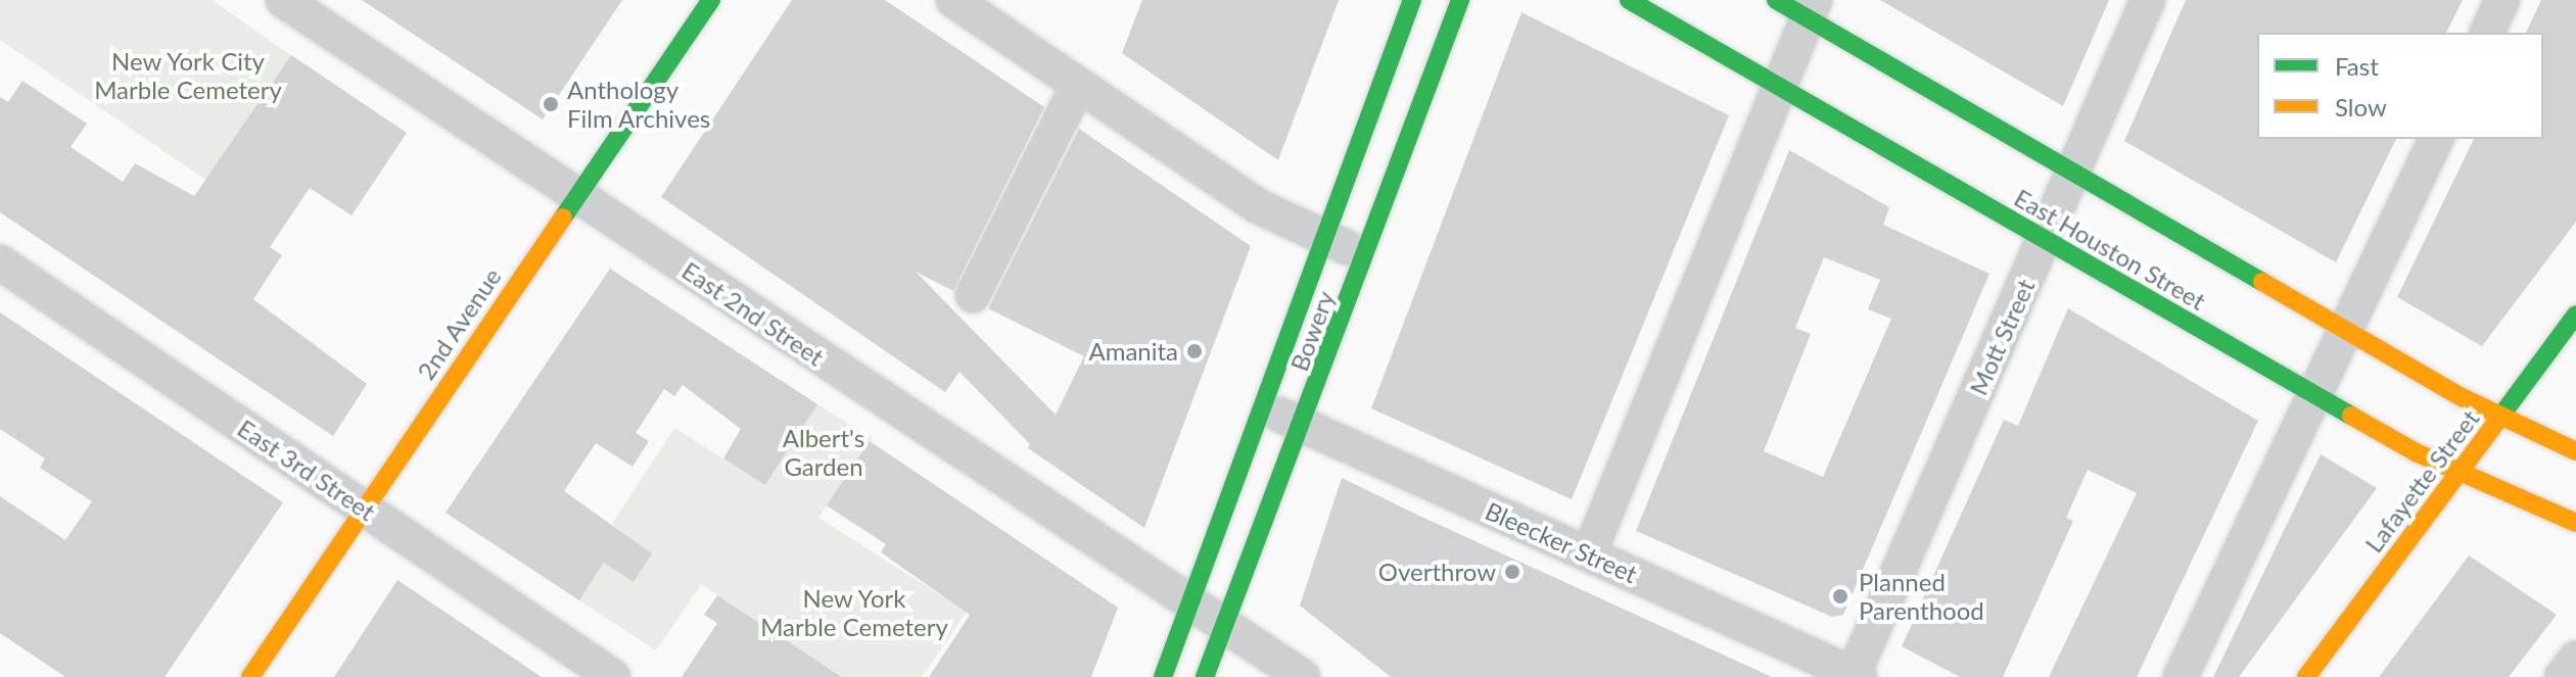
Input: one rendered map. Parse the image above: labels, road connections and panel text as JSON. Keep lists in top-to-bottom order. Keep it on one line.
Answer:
{"streets":{"main road":["East Houston Street","2nd Avenue","Bowery","Lafayette Street"],"street":["East 2nd Street","Mott Street","East 3rd Street","Bleecker Street"]},"crossings":[["East Houston Street","Mott Street"],["East Houston Street","Lafayette Street"],["East 2nd Street","2nd Avenue"],["East 2nd Street","Bowery"],["2nd Avenue","East 3rd Street"],["Bowery","Bleecker Street"],["Mott Street","Bleecker Street"]],"parks":["New York City Marble Cemetery","Albert's Garden","New York Marble Cemetery"],"places":["Anthology Film Archives","Amanita","Overthrow","Planned Parenthood"],"legend":["Fast","Slow"]}
